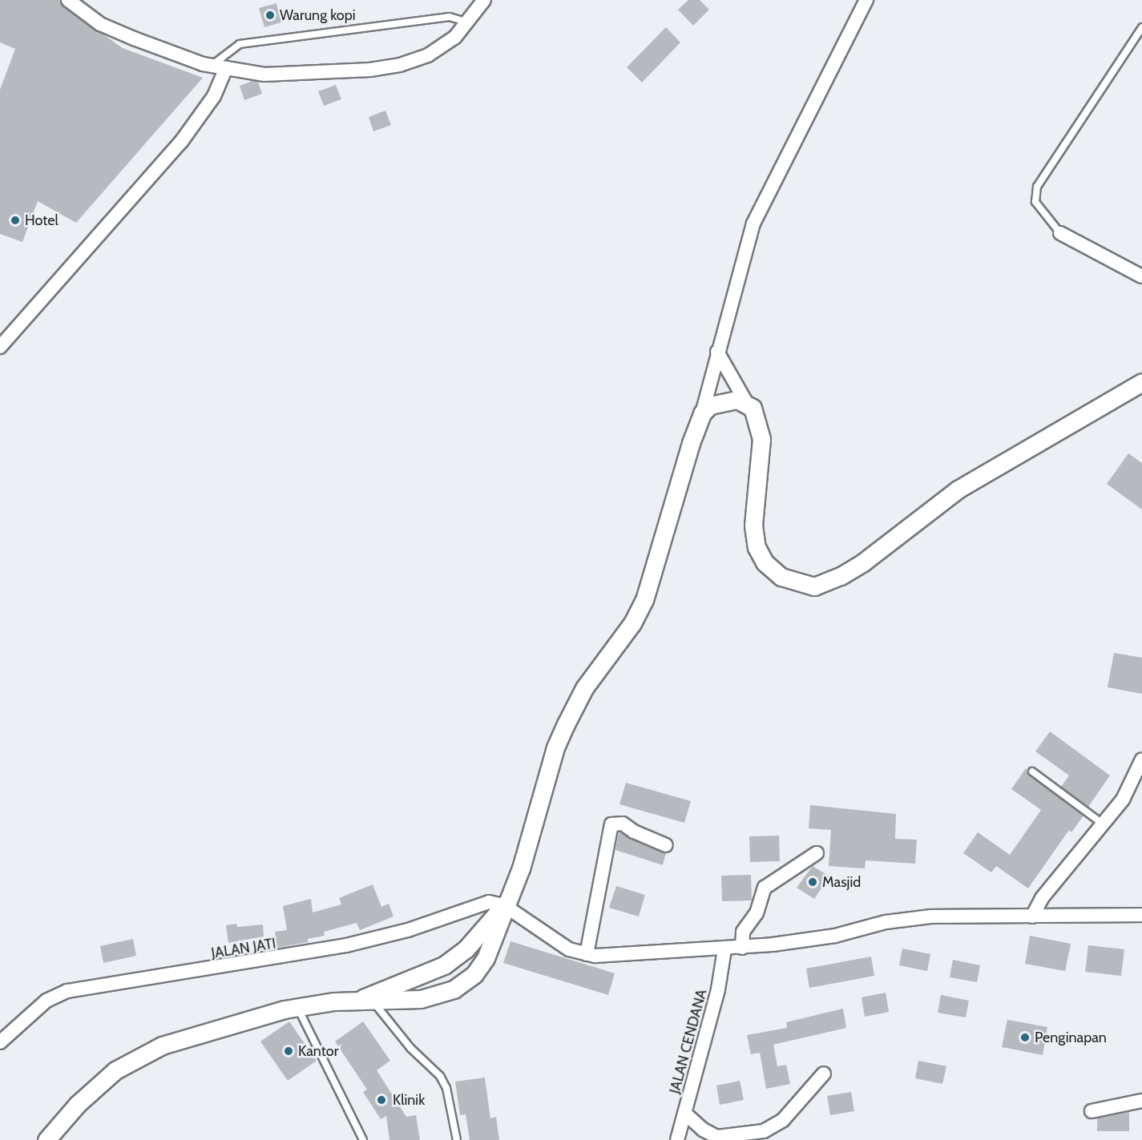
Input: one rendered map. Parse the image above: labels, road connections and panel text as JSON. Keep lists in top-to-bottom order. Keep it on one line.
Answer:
{"streets":{"street":["JALAN JATI","JALAN CENDANA"]},"places":["Warung kopi","Hotel","Masjid","Penginapan","Kantor","Klinik"]}
